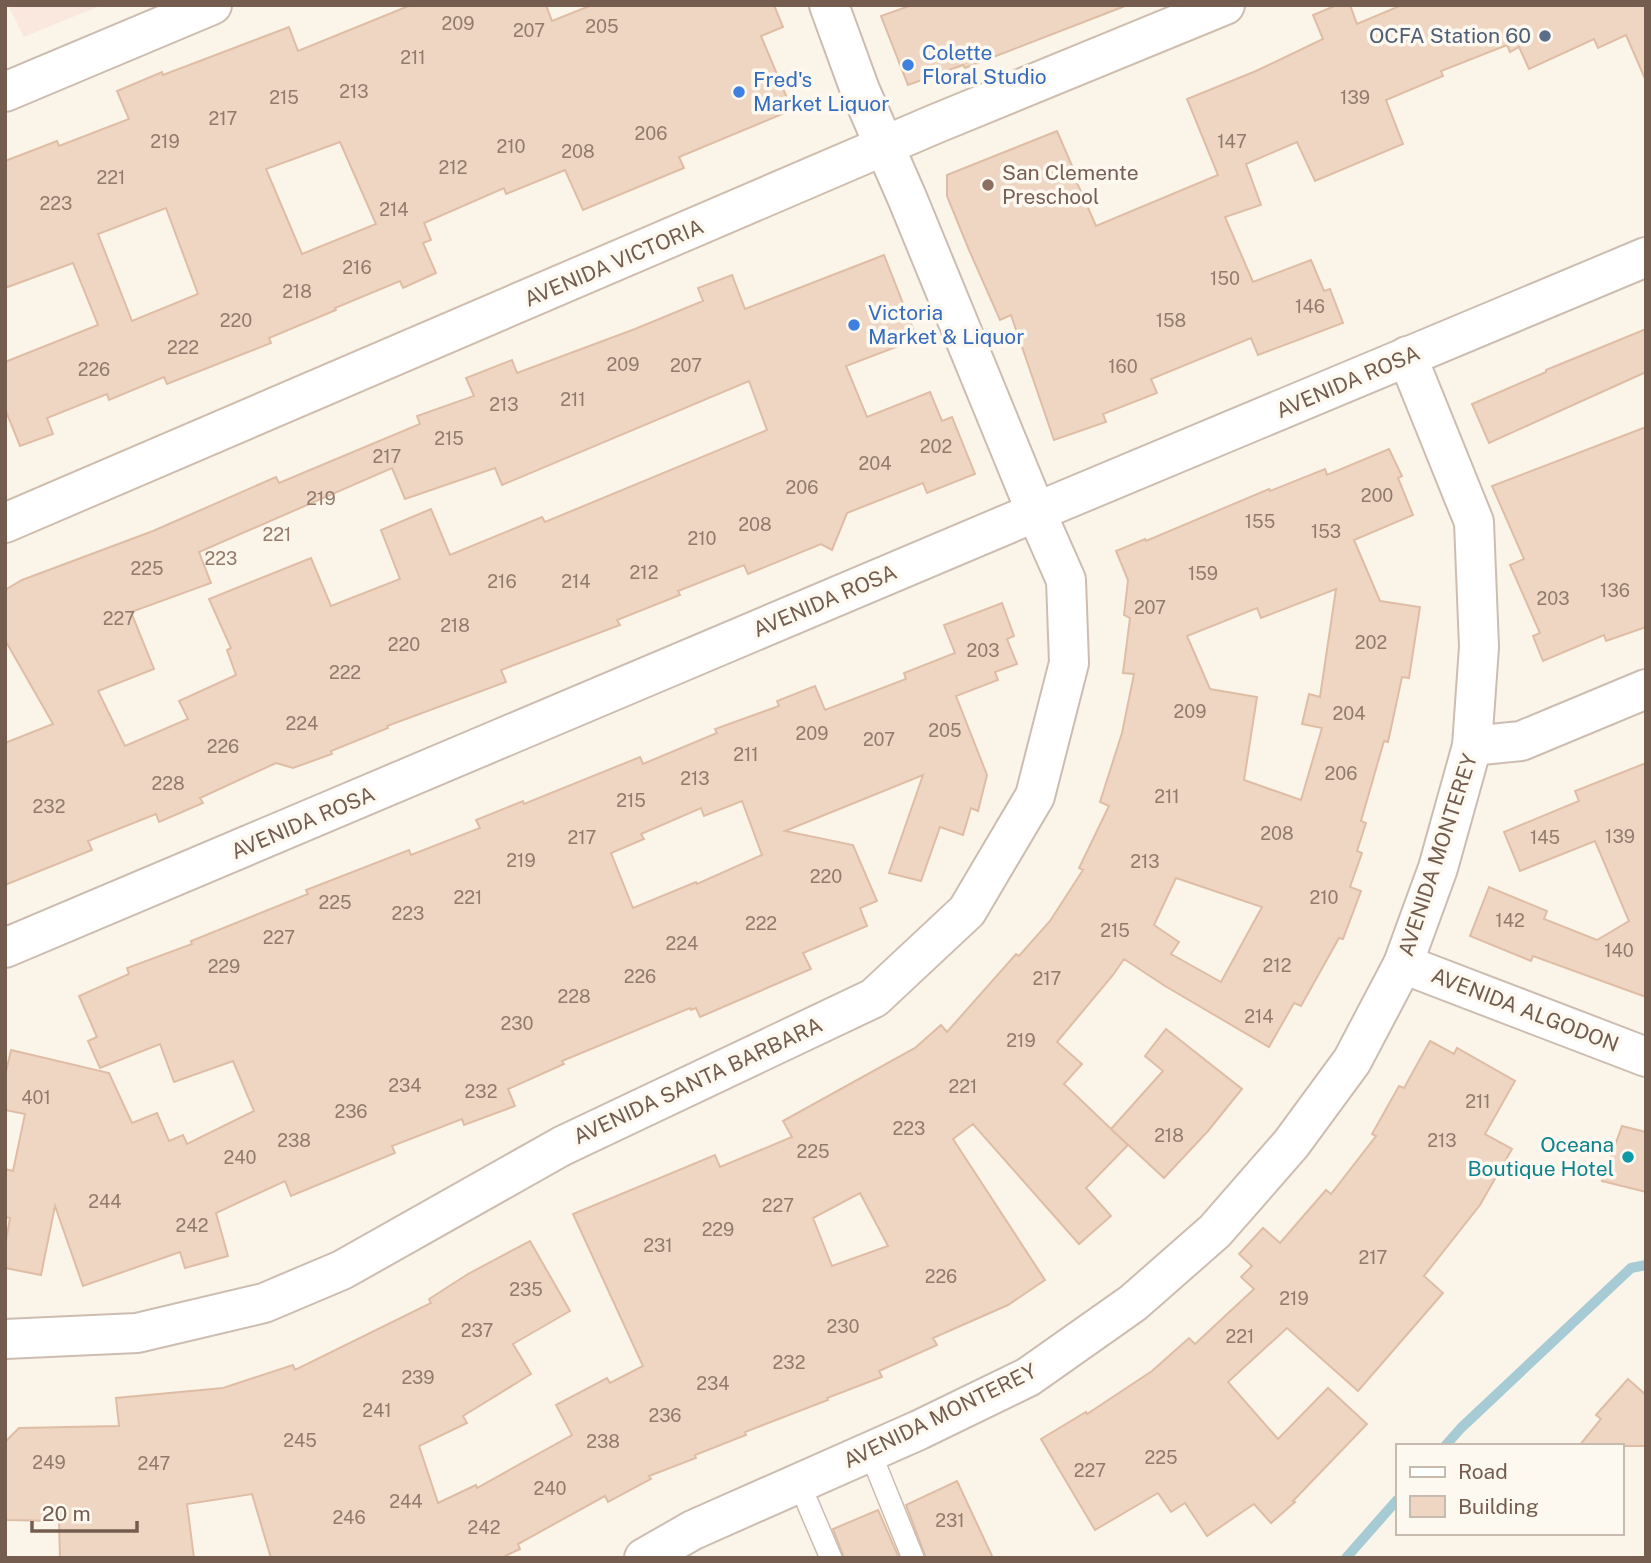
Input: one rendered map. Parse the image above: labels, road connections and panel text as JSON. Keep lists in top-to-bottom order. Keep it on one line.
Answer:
{"streets":{"street":["AVENIDA VICTORIA","AVENIDA ROSA","AVENIDA MONTEREY","AVENIDA ALGODON","AVENIDA SANTA BARBARA"]},"crossings":[["AVENIDA VICTORIA","AVENIDA SANTA BARBARA"],["AVENIDA ROSA","AVENIDA MONTEREY"],["AVENIDA ROSA","AVENIDA SANTA BARBARA"],["AVENIDA MONTEREY","AVENIDA ALGODON"]],"places":["OCFA Station 60","Colette Floral Studio","Fred's Market Liquor","San Clemente Preschool","Victoria Market & Liquor","Oceana Boutique Hotel"],"house_numbers":["209","205","207","211","213","215","139","217","206","219","147","210","208","212","221","223","214","216","150","218","146","220","158","222","209","207","160","226","211","213","215","202","217","204","206","200","219","155","208","153","221","210","223","225","212","159","216","214","136","203","207","227","218","202","220","203","222","209","204","224","205","209","207","226","211","206","213","228","211","215","232","208","139","217","145","219","213","220","221","210","225","223","142","222","215","227","224","140","212","229","226","217","228","214","230","219","234","221","232","401","211","236","223","218","238","213","225","240","244","227","242","229","231","217","226","235","219","230","237","221","232","239","234","241","236","245","238","225","249","247","227","240","244","246","231","242"],"legend":["Road","Building"],"scale_bar":"20 m"}
